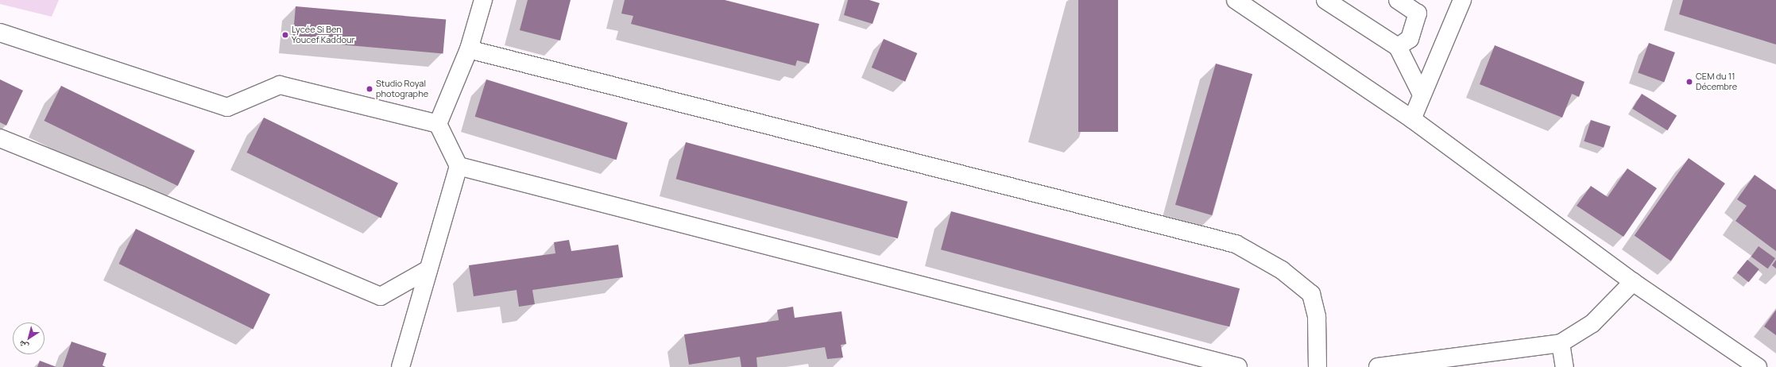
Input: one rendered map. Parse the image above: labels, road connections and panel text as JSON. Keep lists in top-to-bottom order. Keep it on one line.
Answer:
{"places":["Lycée Si Ben Youcef Kaddour","CEM du 11 Décembre","Studio Royal photographe"],"north":"bottom left"}
